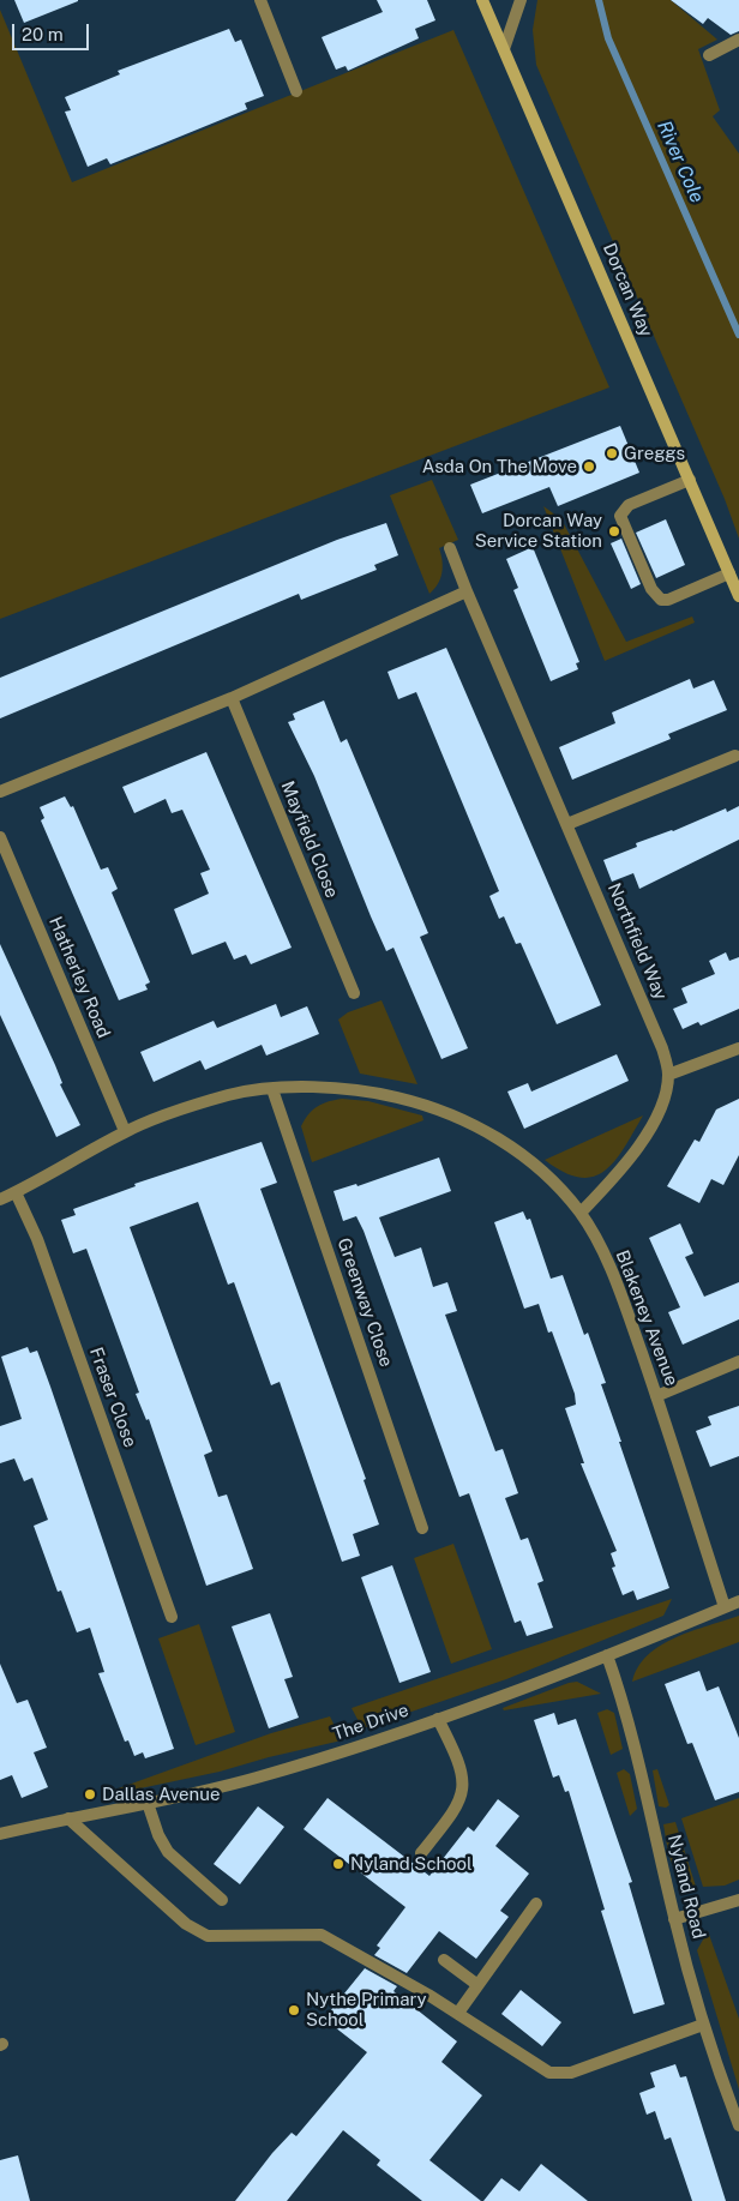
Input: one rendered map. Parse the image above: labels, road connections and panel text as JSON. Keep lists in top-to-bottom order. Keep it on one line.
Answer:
{"streets":{"main road":["Dorcan Way"],"street":["Mayfield Close","Northfield Way","Hatherley Road","Greenway Close","Blakeney Avenue","Fraser Close","The Drive","Nyland Road"]},"crossings":[["Northfield Way","Blakeney Avenue"],["Hatherley Road","Blakeney Avenue"],["Greenway Close","Blakeney Avenue"],["Blakeney Avenue","Fraser Close"],["Blakeney Avenue","The Drive"],["The Drive","Nyland Road"]],"water":["River Cole"],"places":["Greggs","Asda On The Move","Dorcan Way Service Station","Dallas Avenue","Nyland School","Nythe Primary School"],"scale_bar":"20 m"}
